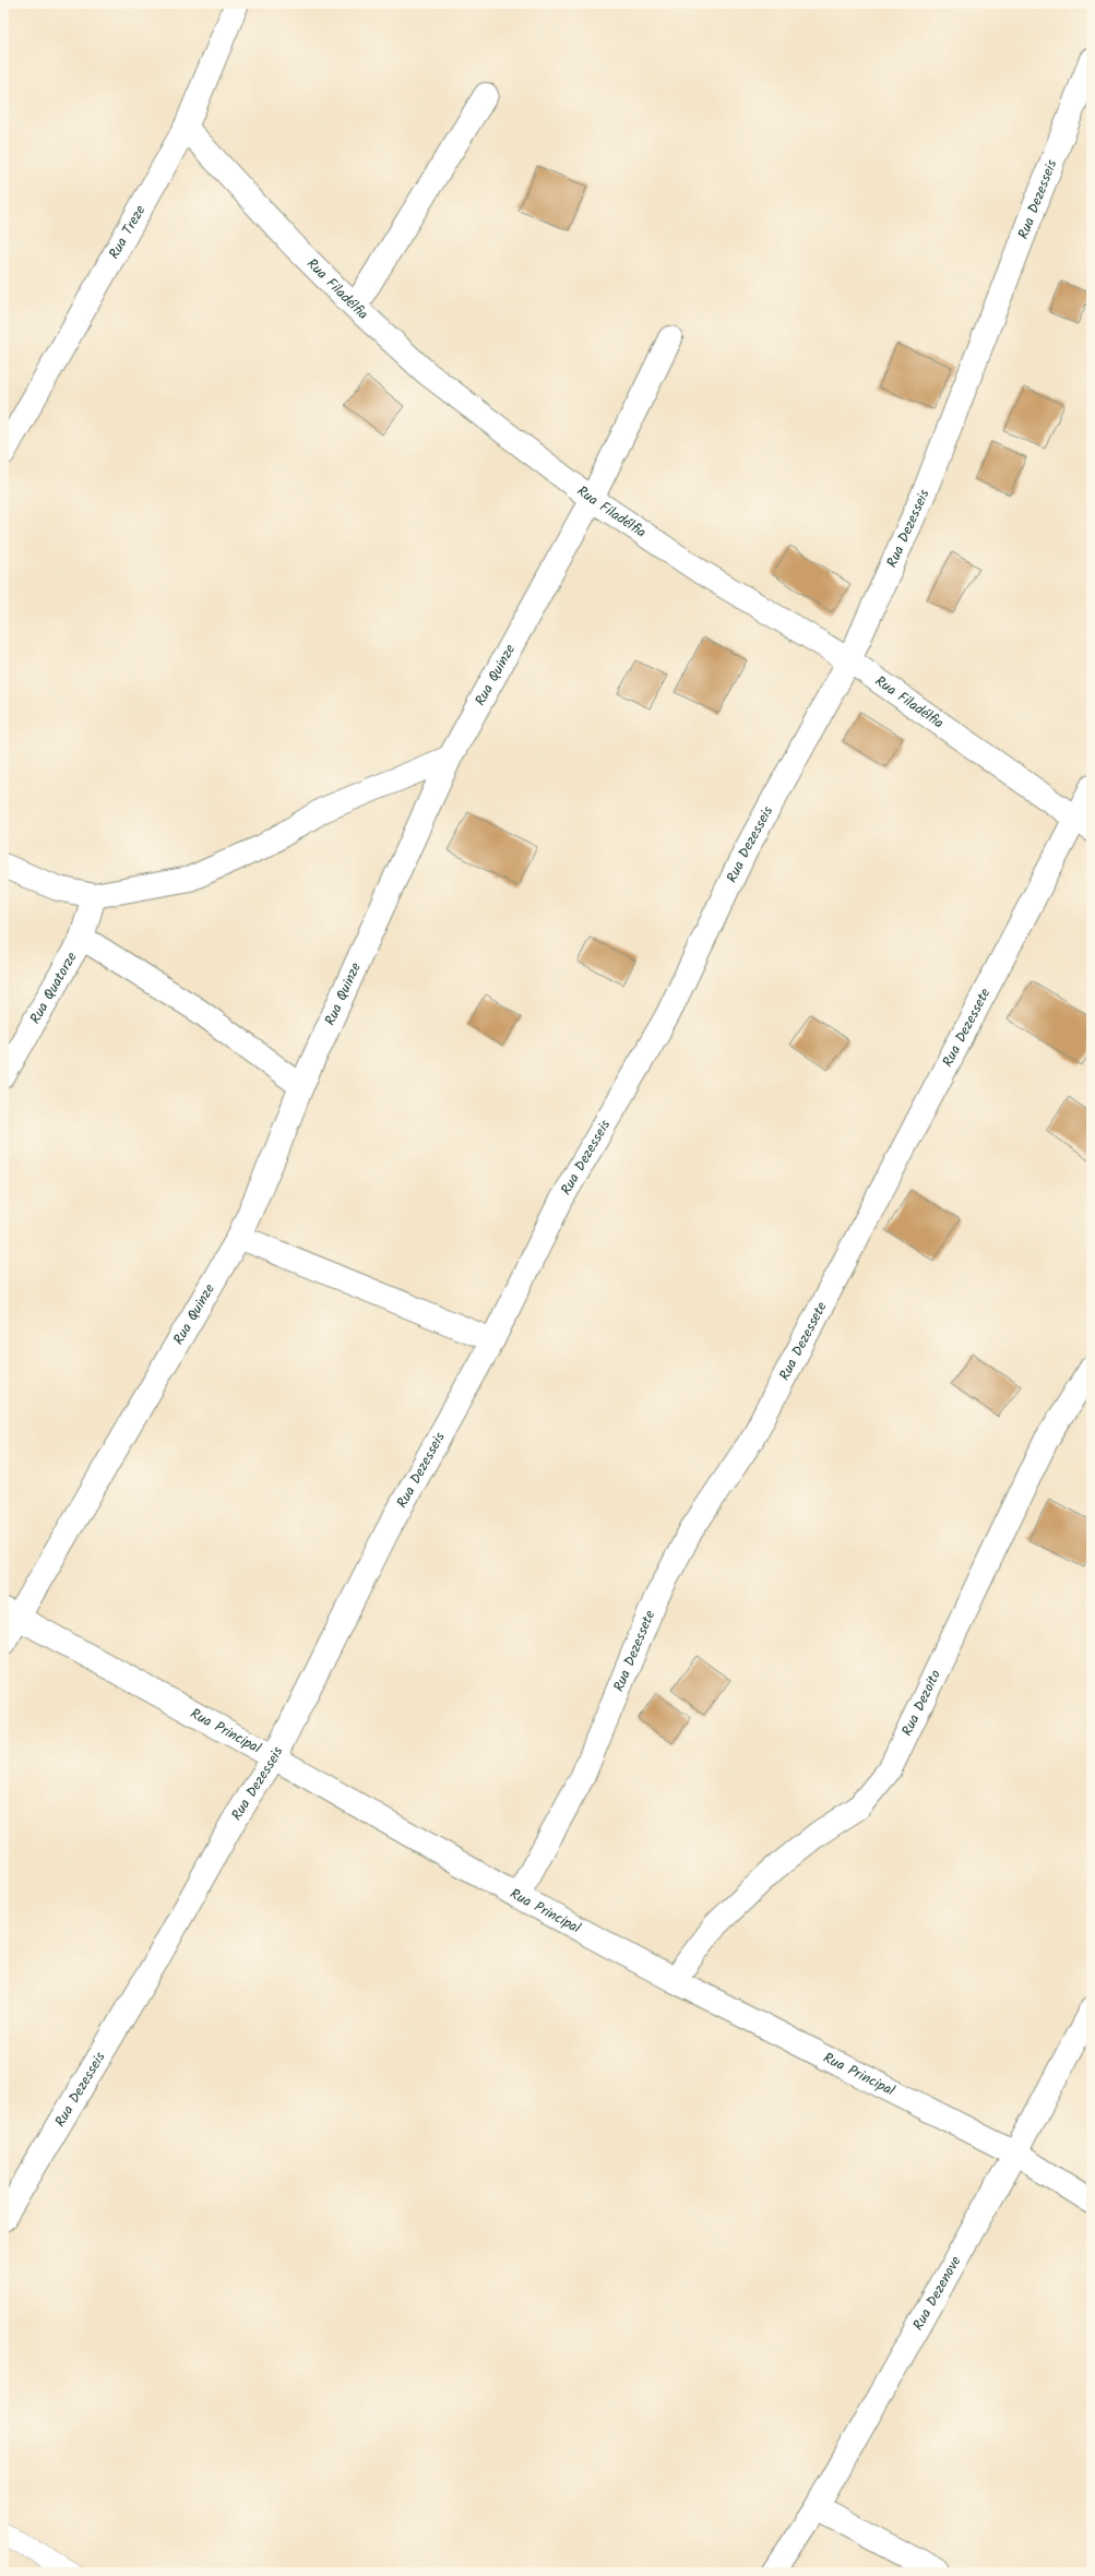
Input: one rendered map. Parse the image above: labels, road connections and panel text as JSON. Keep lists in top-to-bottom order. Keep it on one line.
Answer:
{"streets":{"street":["Rua Dezesseis","Rua Treze","Rua Filadélfia","Rua Quinze","Rua Quatorze","Rua Dezessete","Rua Dezoito","Rua Principal","Rua Dezenove"]},"crossings":[["Rua Dezesseis","Rua Filadélfia"],["Rua Dezesseis","Rua Principal"],["Rua Treze","Rua Filadélfia"],["Rua Filadélfia","Rua Quinze"],["Rua Filadélfia","Rua Dezessete"],["Rua Quinze","Rua Principal"],["Rua Dezessete","Rua Principal"],["Rua Dezoito","Rua Principal"],["Rua Principal","Rua Dezenove"]]}
